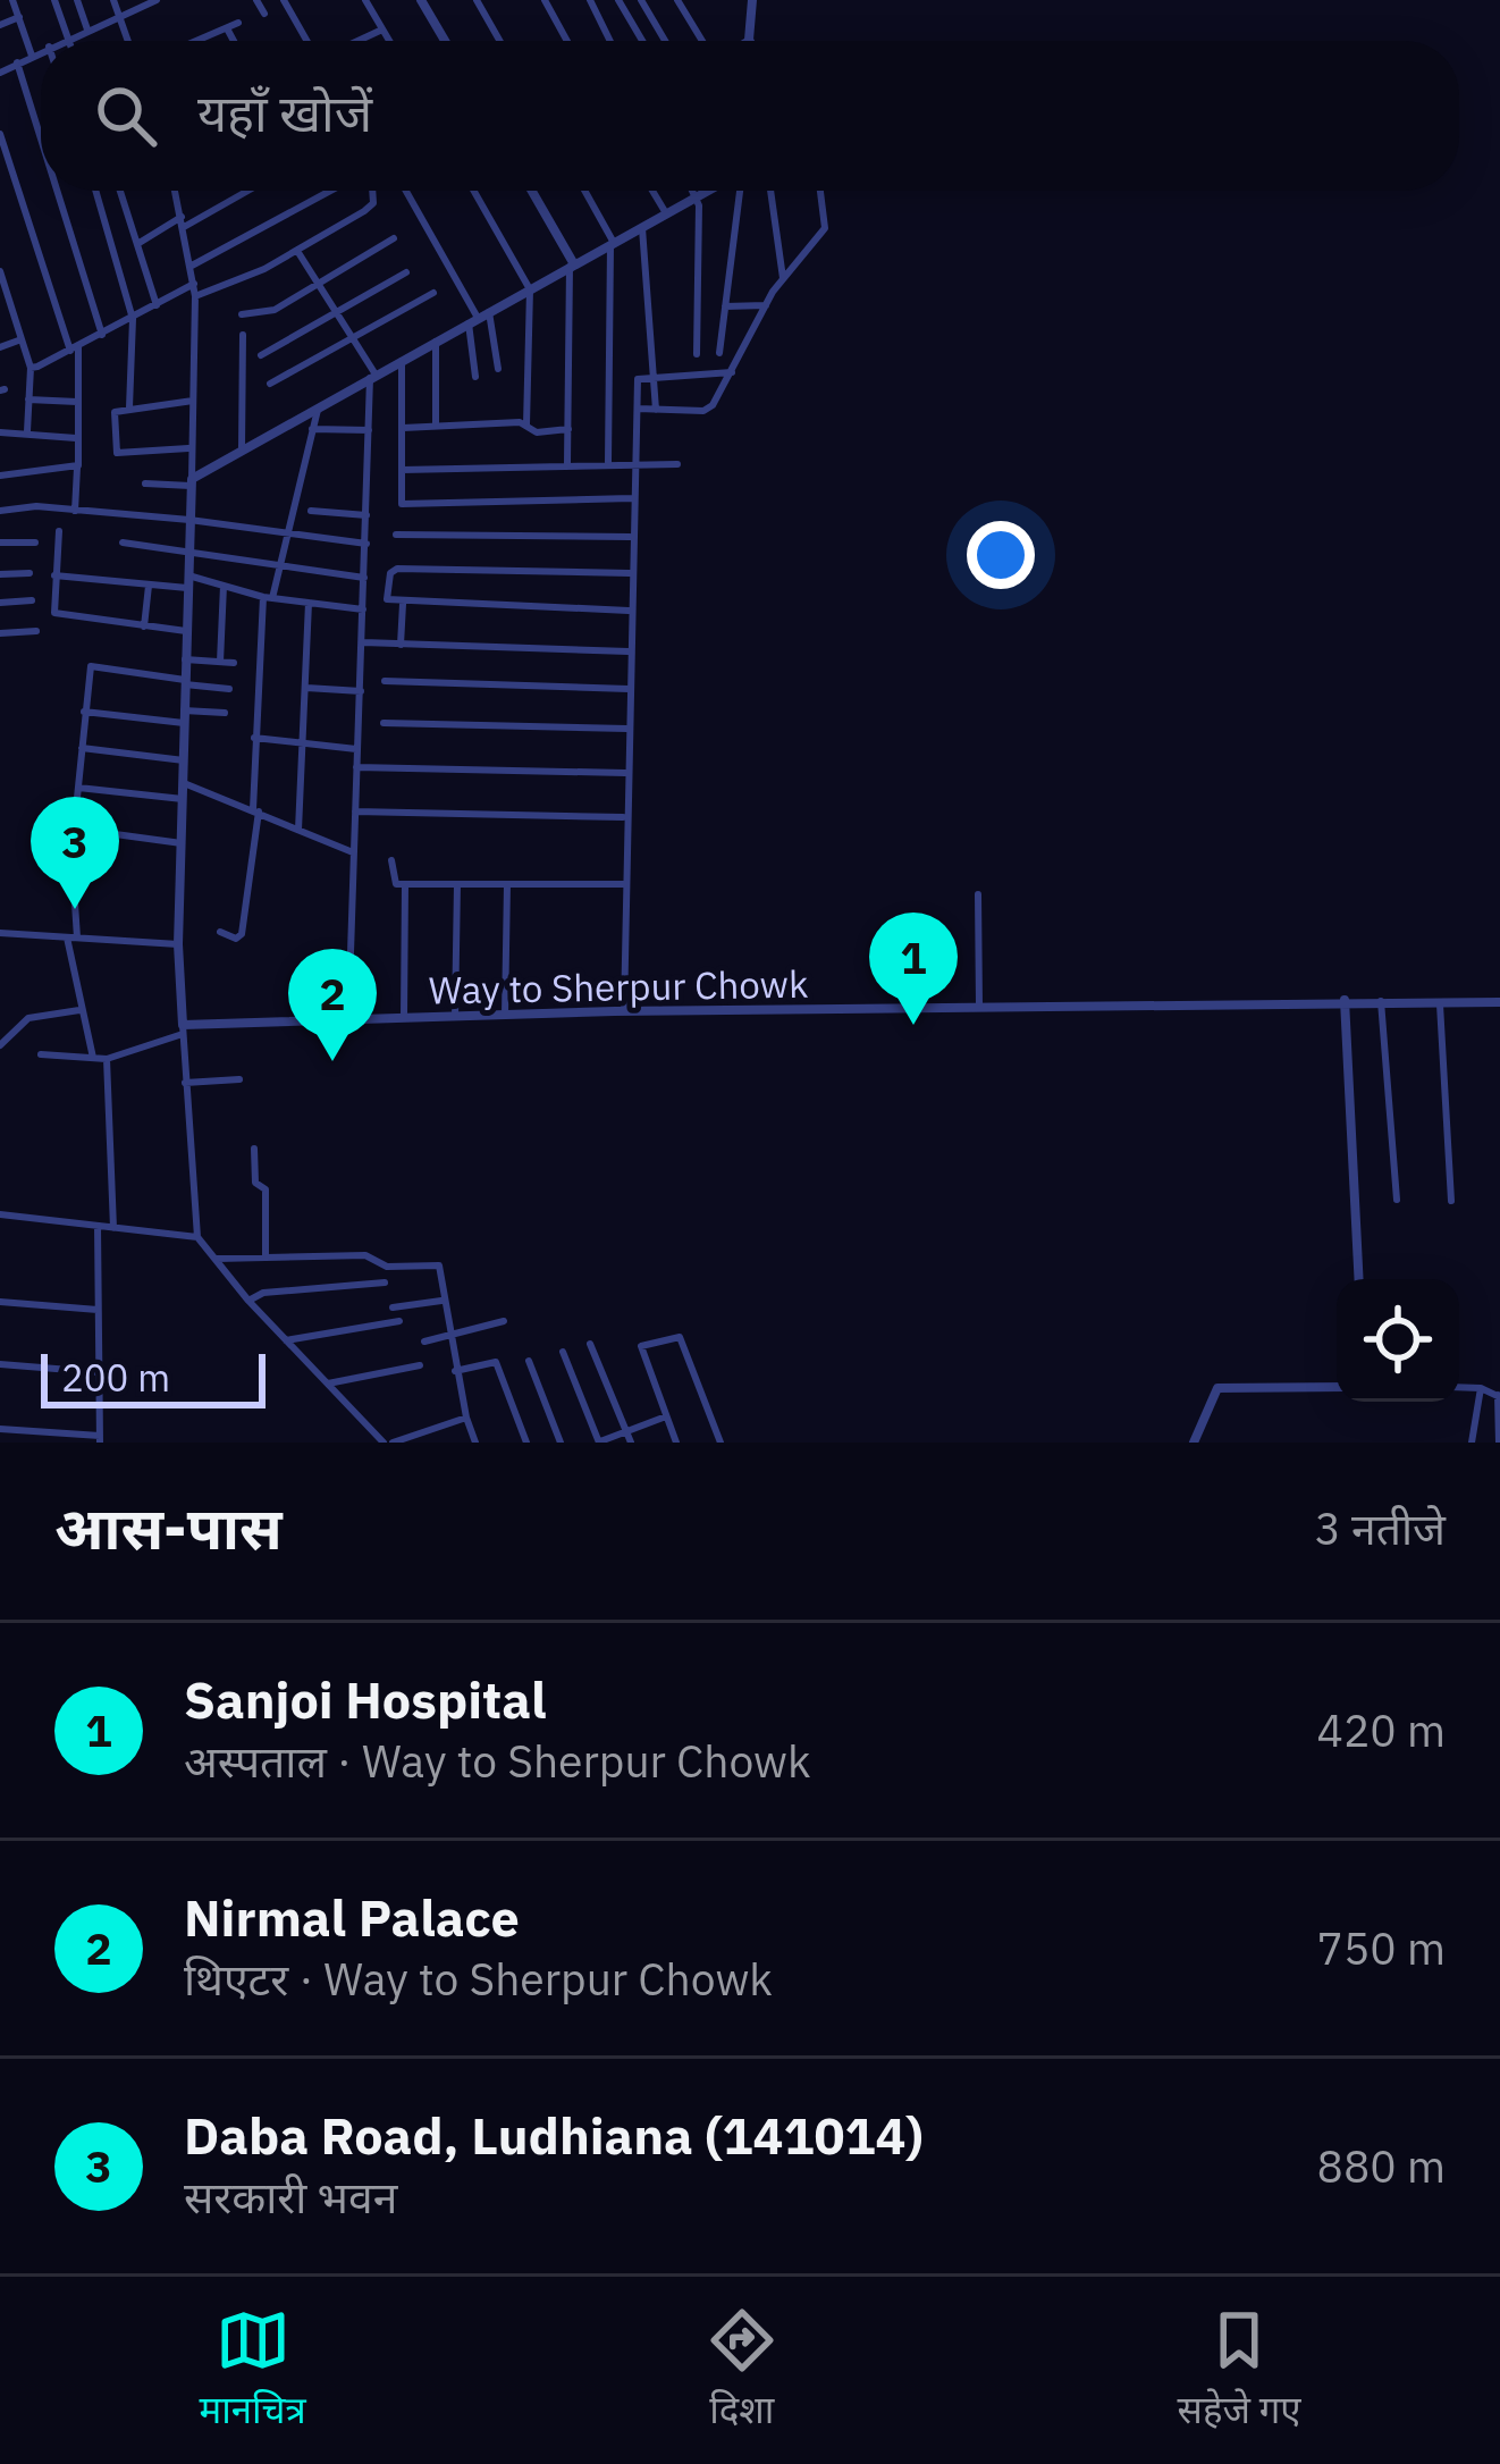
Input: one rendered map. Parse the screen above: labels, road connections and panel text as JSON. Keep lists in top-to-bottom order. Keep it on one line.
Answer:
{"streets":{"street":["Way to Sherpur Chowk"]},"scale_bar":"200 m","page":{"search":"यहाँ खोजें","pins":["3","1","2"],"scale":"200 m","heading":["आस-पास","3 नतीजे"],"list":[{"mark":"1","name":"Sanjoi Hospital","note":"अस्पताल · Way to Sherpur Chowk","value":"420 m"},{"mark":"2","name":"Nirmal Palace","note":"थिएटर · Way to Sherpur Chowk","value":"750 m"},{"mark":"3","name":"Daba Road, Ludhiana (141014)","note":"सरकारी भवन","value":"880 m"}],"nav":["मानचित्र","दिशा","सहेजे गए"]}}
